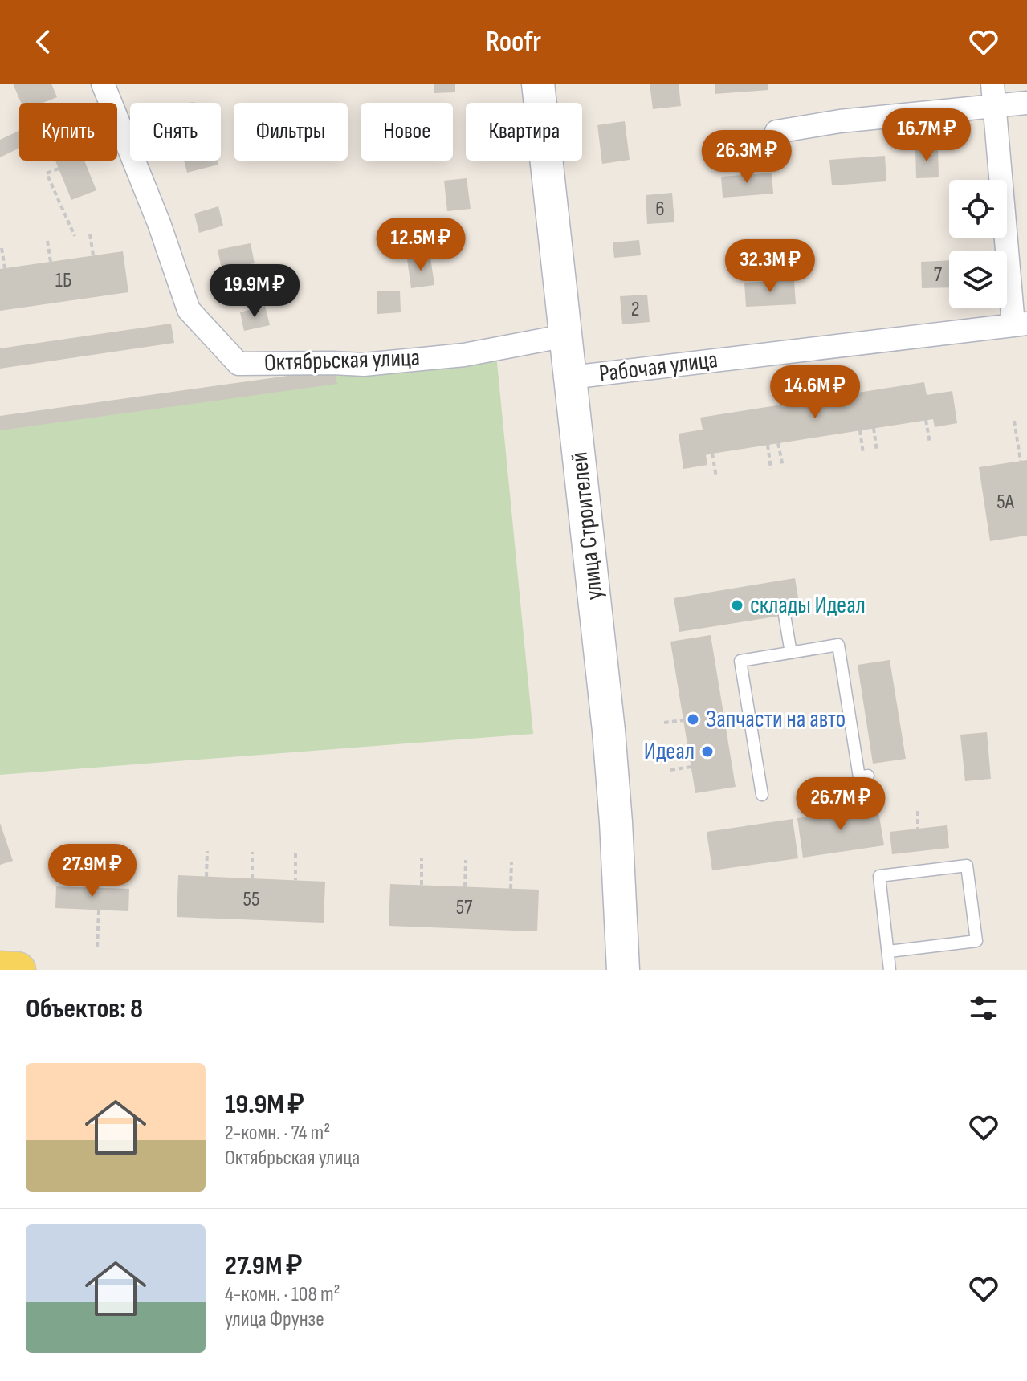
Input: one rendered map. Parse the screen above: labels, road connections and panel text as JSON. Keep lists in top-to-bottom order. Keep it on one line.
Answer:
{"streets":{"street":["Октябрьская улица","Рабочая улица","улица Строителей"]},"crossings":[["Октябрьская улица","улица Строителей"],["Рабочая улица","улица Строителей"]],"places":["склады Идеал","Запчасти на авто","Идеал"],"house_numbers":["6","7","1Б","2","5А","55","57"],"page":{"header":"Roofr","chip":["Купить","Снять","Фильтры","Новое","Квартира"],"price":["16.7M ₽","26.3M ₽","12.5M ₽","32.3M ₽","19.9M ₽","14.6M ₽","26.7M ₽","27.9M ₽"],"heading":"Объектов: 8","list":[{"name":"19.9M ₽","note":"2-комн. · 74 m² · Октябрьская улица"},{"name":"27.9M ₽","note":"4-комн. · 108 m² · улица Фрунзе"}]}}
